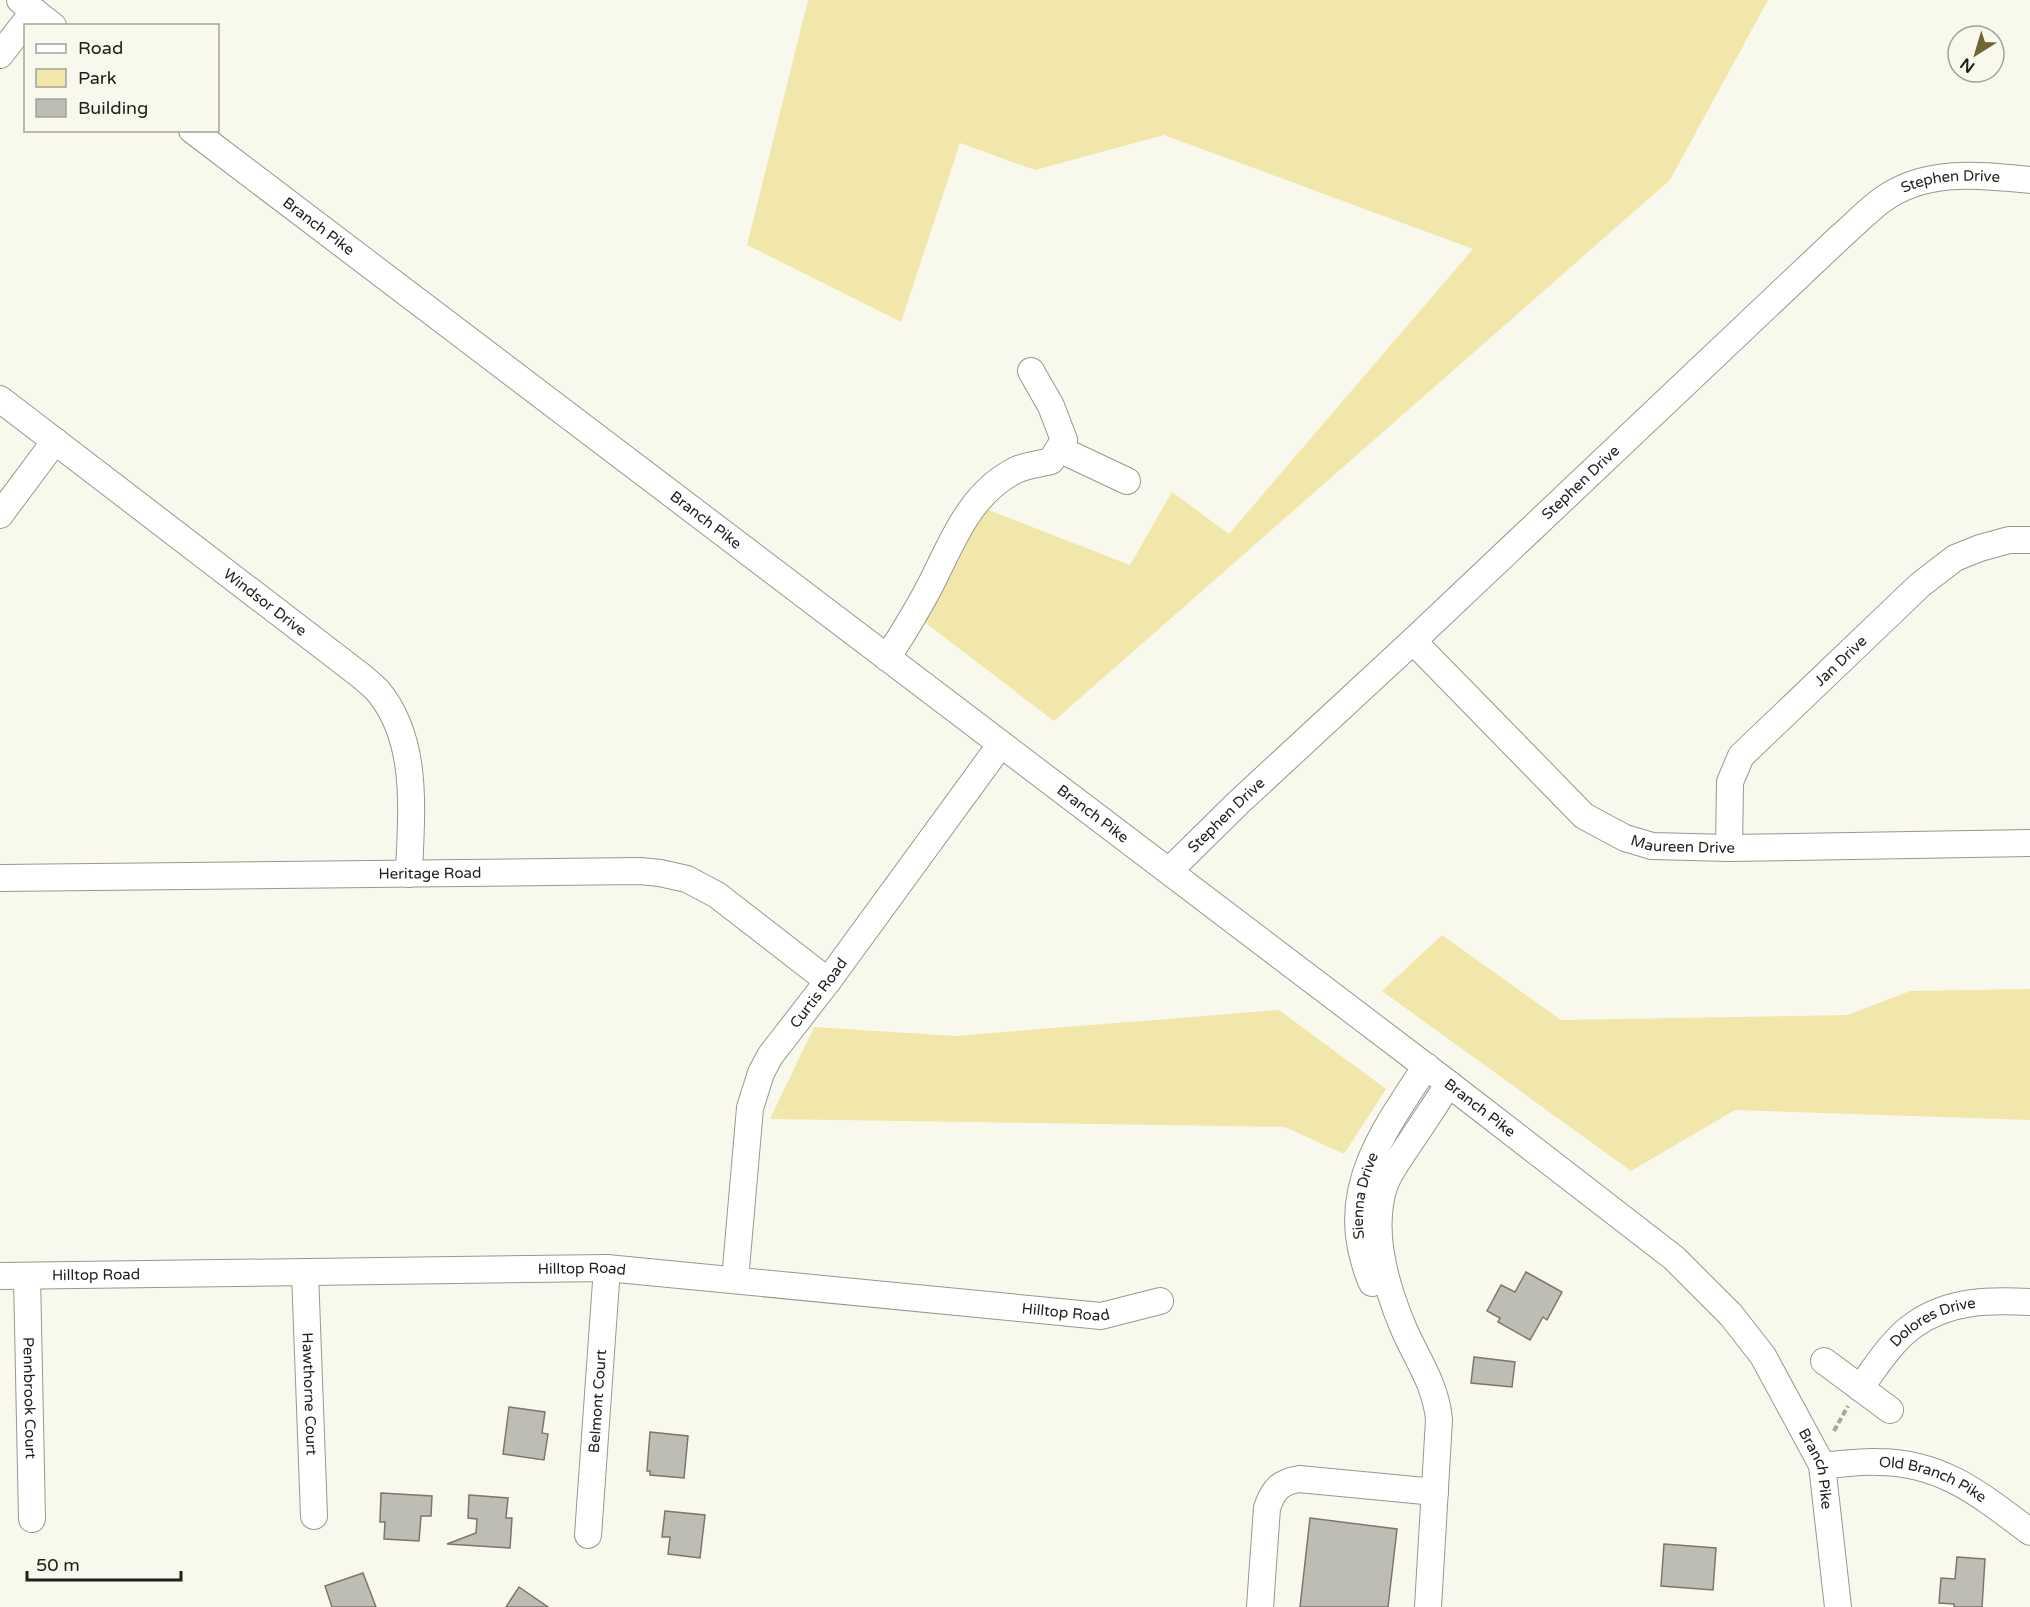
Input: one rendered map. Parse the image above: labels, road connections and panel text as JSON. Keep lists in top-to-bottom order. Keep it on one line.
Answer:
{"streets":{"street":["Stephen Drive","Branch Pike","Windsor Drive","Jan Drive","Maureen Drive","Heritage Road","Curtis Road","Sienna Drive","Hilltop Road","Dolores Drive","Hawthorne Court","Pennbrook Court","Belmont Court","Old Branch Pike"]},"crossings":[["Stephen Drive","Branch Pike"],["Stephen Drive","Maureen Drive"],["Branch Pike","Curtis Road"],["Branch Pike","Sienna Drive"],["Branch Pike","Old Branch Pike"],["Windsor Drive","Heritage Road"],["Jan Drive","Maureen Drive"],["Heritage Road","Curtis Road"],["Curtis Road","Hilltop Road"],["Hilltop Road","Hawthorne Court"],["Hilltop Road","Pennbrook Court"],["Hilltop Road","Belmont Court"]],"legend":["Road","Park","Building"],"scale_bar":"50 m","north":"bottom left"}
